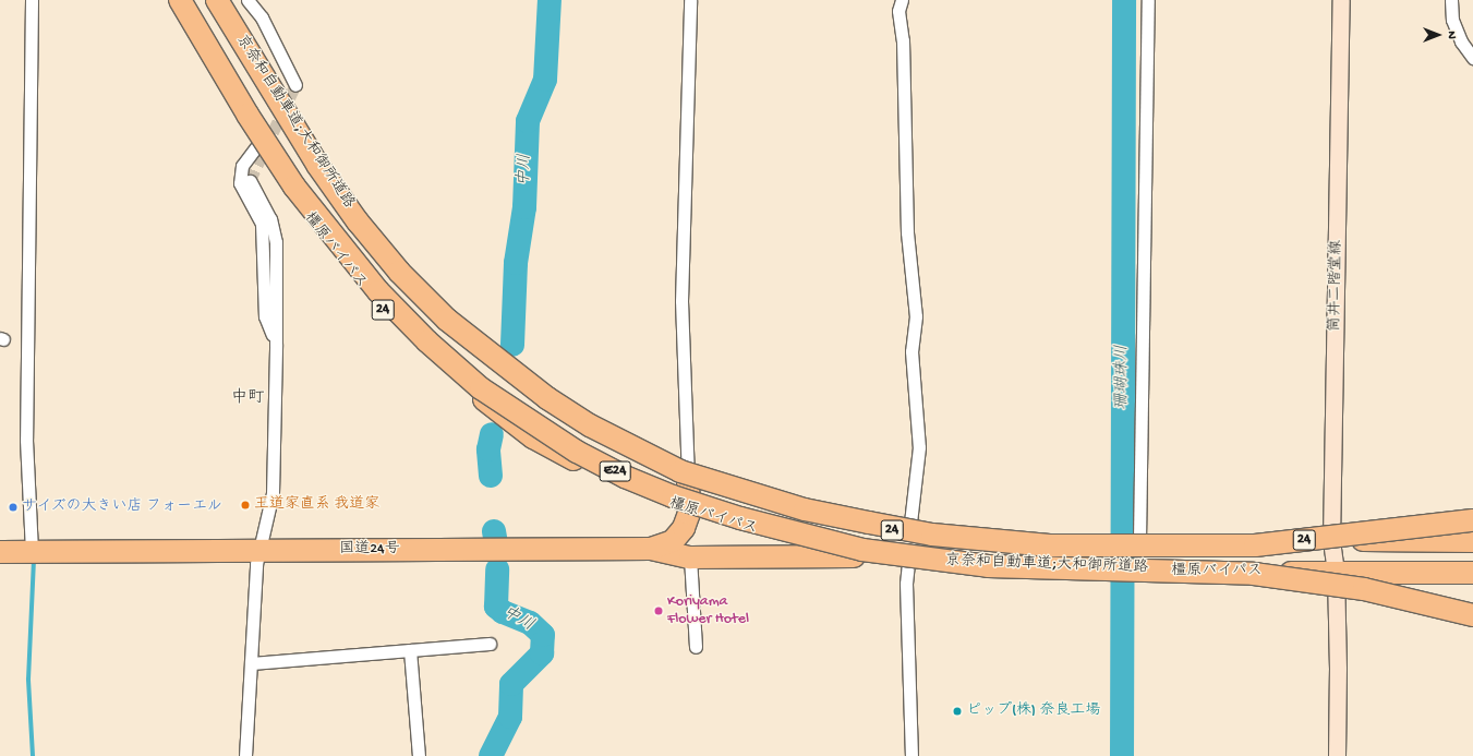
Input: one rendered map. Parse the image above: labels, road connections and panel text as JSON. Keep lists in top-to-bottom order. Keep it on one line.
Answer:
{"streets":{"highway":["京奈和自動車道;大和御所道路","橿原バイパス","24","E24","国道24号"],"main road":["筒井二階堂線"]},"crossings":[["京奈和自動車道;大和御所道路","橿原バイパス"],["橿原バイパス","筒井二階堂線"],["橿原バイパス","24"],["24","国道24号"]],"districts":["中町"],"water":["中川","珊瑚珠川"],"places":["王道家直系 我道家","サイズの大きい店 フォーエル","Koriyama Flower Hotel","ピップ(株) 奈良工場"],"north":"right"}
